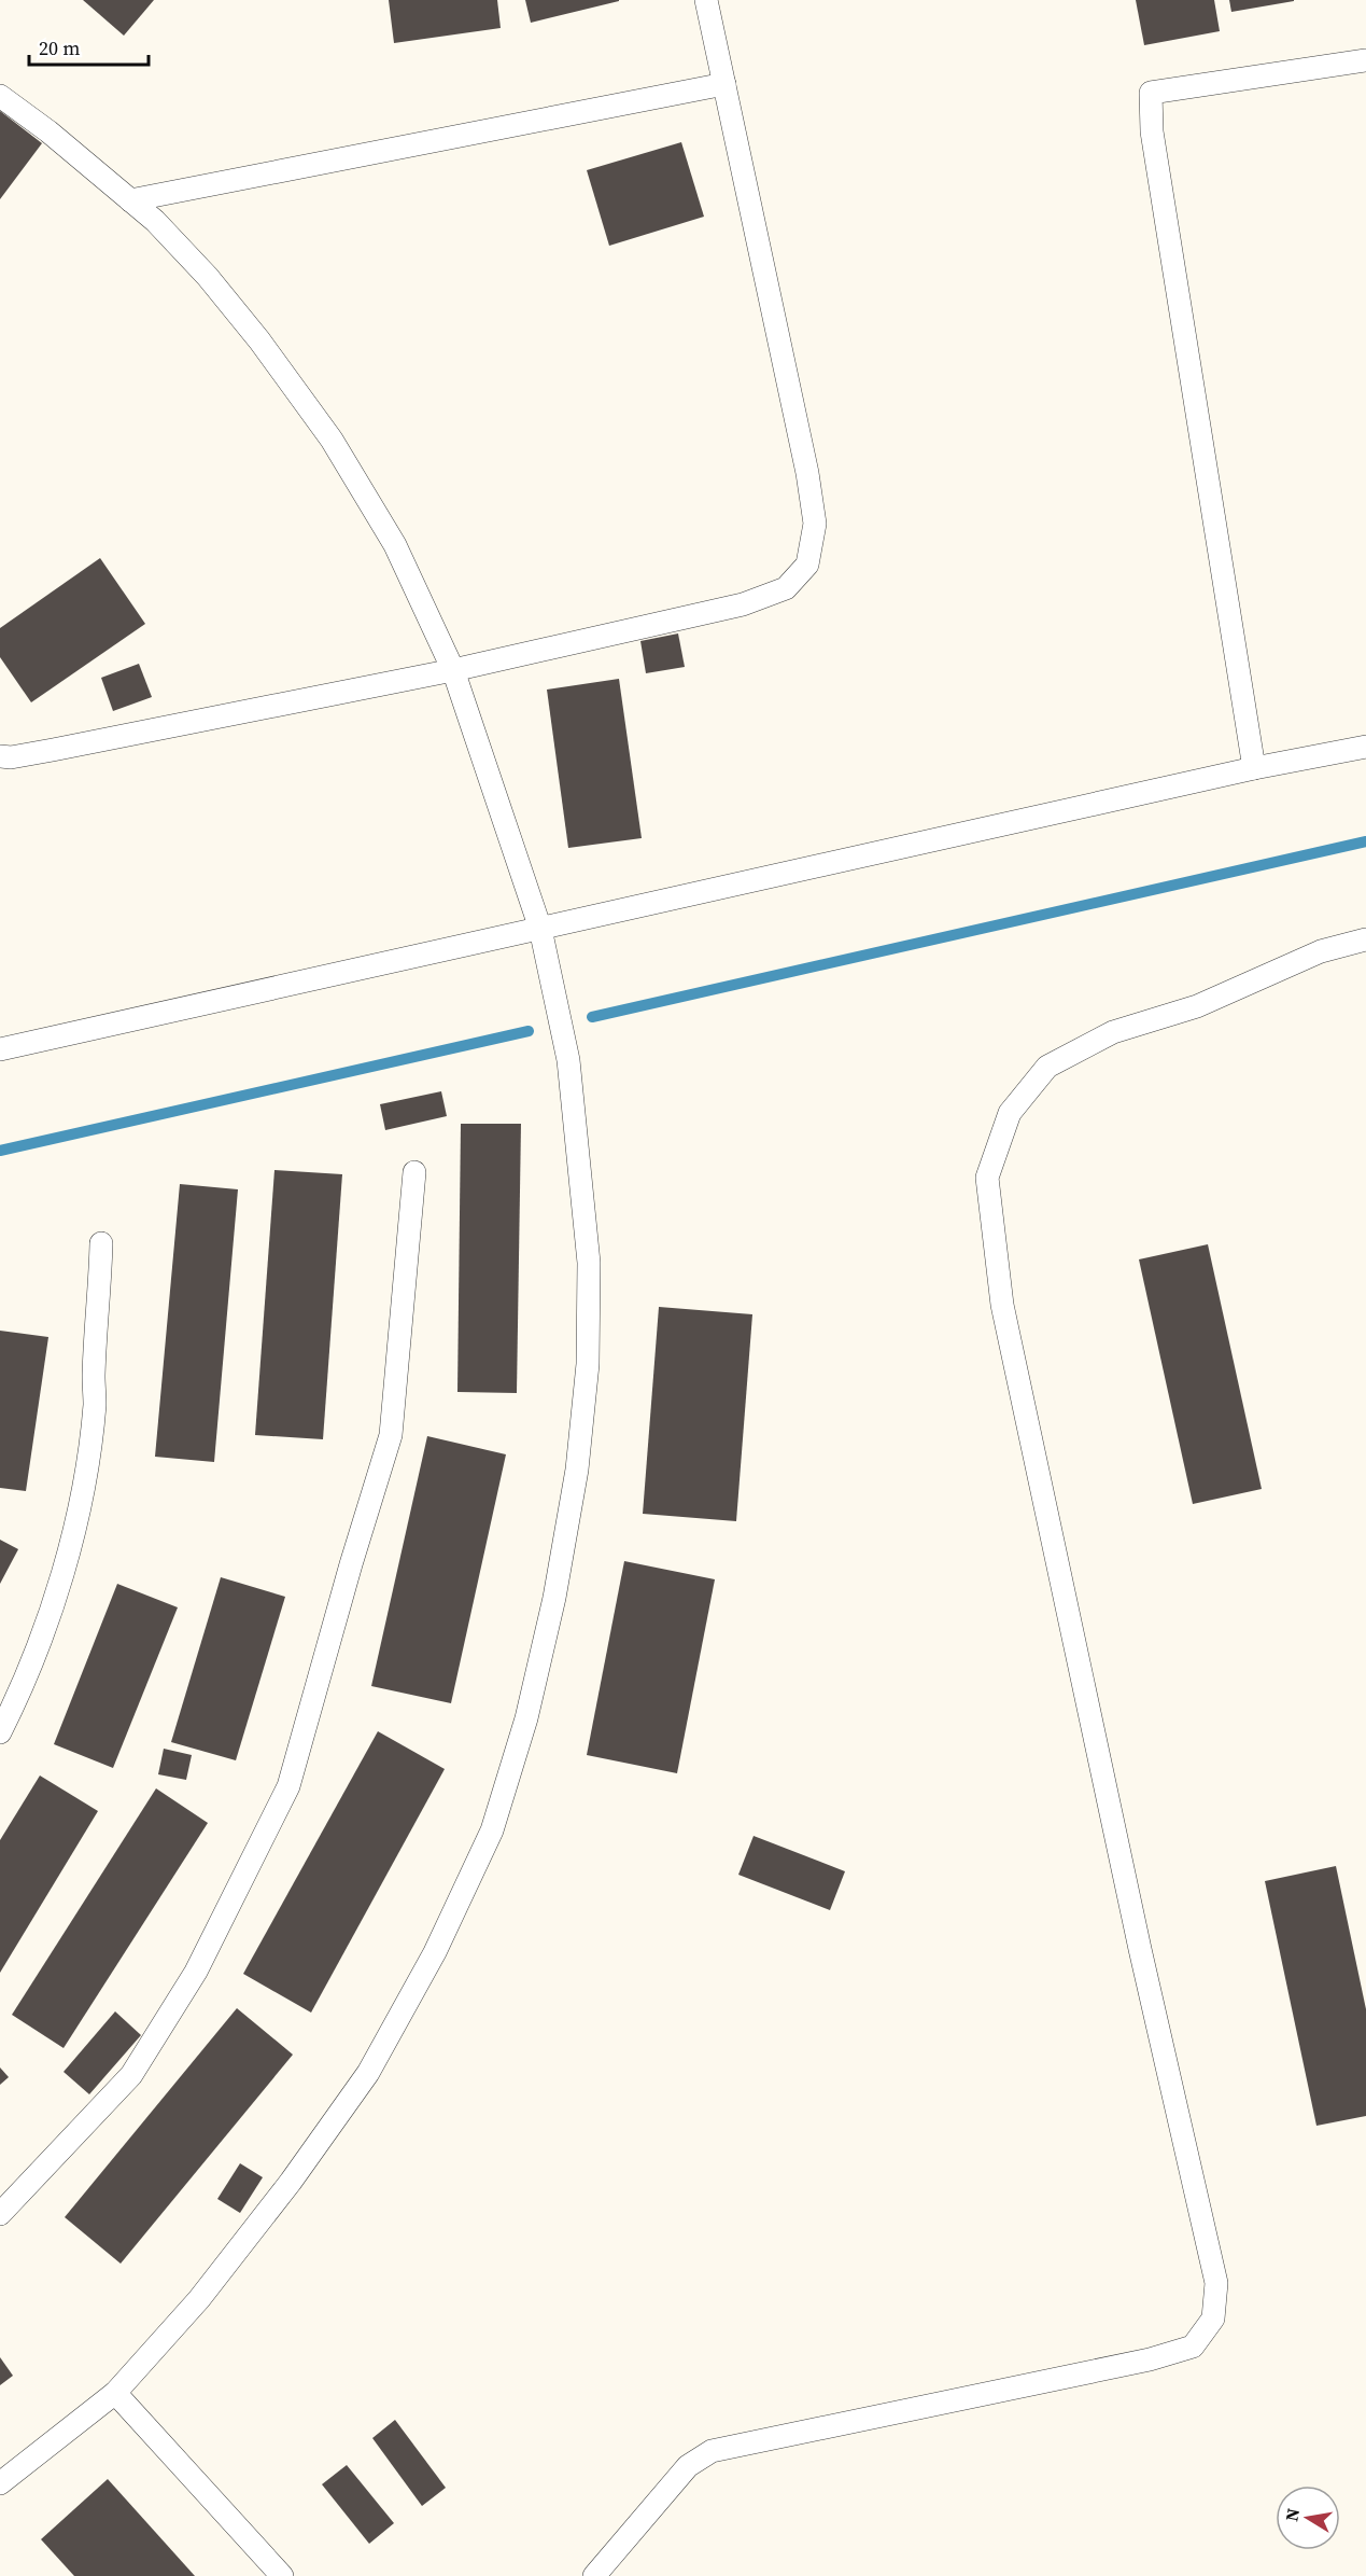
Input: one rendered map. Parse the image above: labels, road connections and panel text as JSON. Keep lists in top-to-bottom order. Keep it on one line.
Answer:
{"scale_bar":"20 m","north":"left"}
